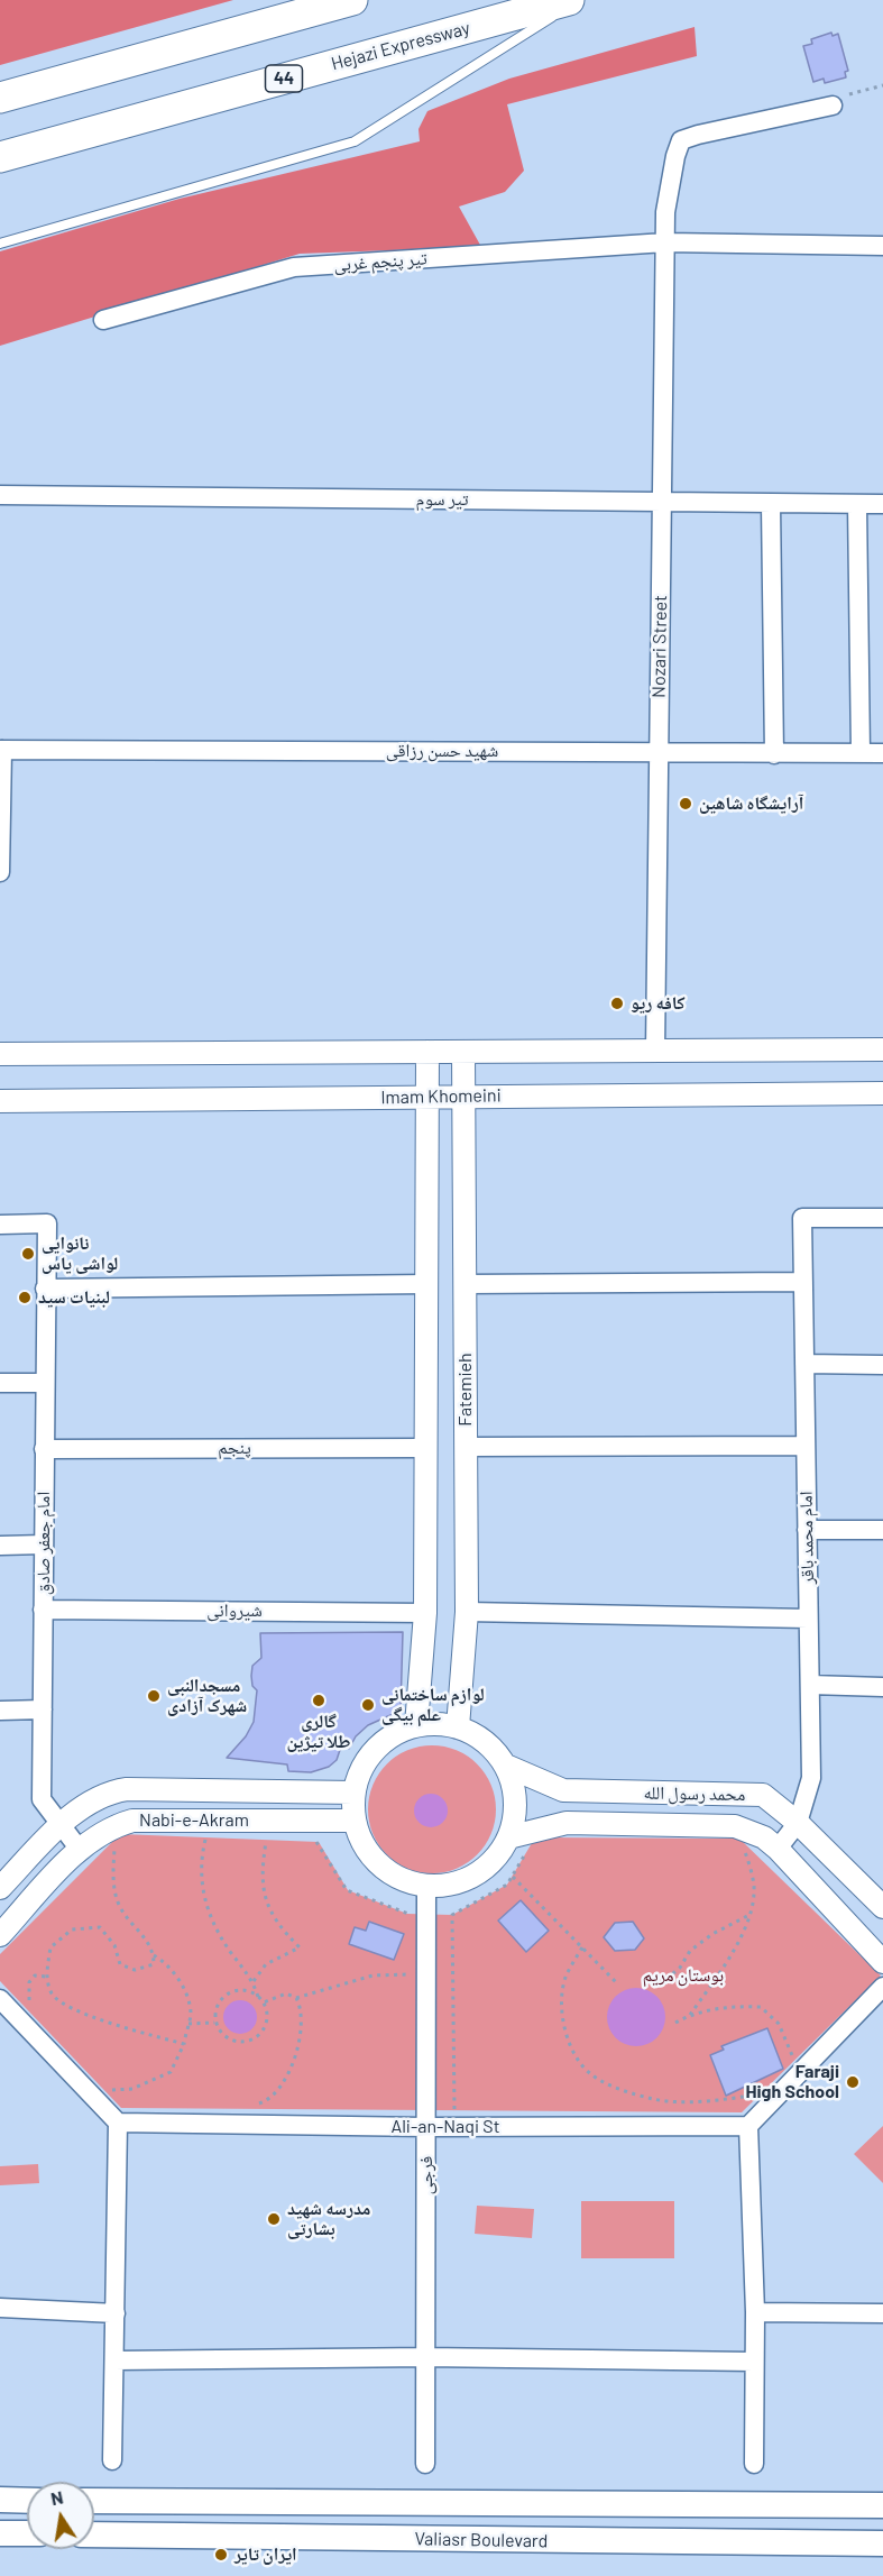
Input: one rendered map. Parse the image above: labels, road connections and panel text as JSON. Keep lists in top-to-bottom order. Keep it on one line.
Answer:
{"streets":{"highway":["Hejazi Expressway","44"],"main road":["Valiasr Boulevard"],"street":["تیر پنجم غربی","تیر سوم","Nozari Street","شهید حسن رزاقی","Imam Khomeini","Fatemieh","پنجم","امام محمد باقر","امام جعفر صادق","شیروانی","محمد رسول الله","Nabi-e-Akram","Ali-an-Naqi St","فرجی"]},"crossings":[["تیر پنجم غربی","Nozari Street"],["تیر سوم","Nozari Street"],["Nozari Street","شهید حسن رزاقی"],["Imam Khomeini","Fatemieh"],["Fatemieh","محمد رسول الله"],["Fatemieh","Nabi-e-Akram"],["Fatemieh","فرجی"],["پنجم","امام جعفر صادق"],["امام محمد باقر","محمد رسول الله"],["امام جعفر صادق","شیروانی"],["امام جعفر صادق","Nabi-e-Akram"],["محمد رسول الله","Nabi-e-Akram"],["محمد رسول الله","فرجی"],["Nabi-e-Akram","فرجی"],["Ali-an-Naqi St","فرجی"]],"parks":["بوستان مریم"],"places":["آرایشگاه شاهین","کافه ریو","نانوایی لواشی یاس","لبنیات سید","مسجدالنبی شهرک آزادی","گالری طلا تیژین","لوازم ساختمانی علم بیگی","Faraji High School","مدرسه شهید بشارتی","ایران تایر"],"north":"top"}
